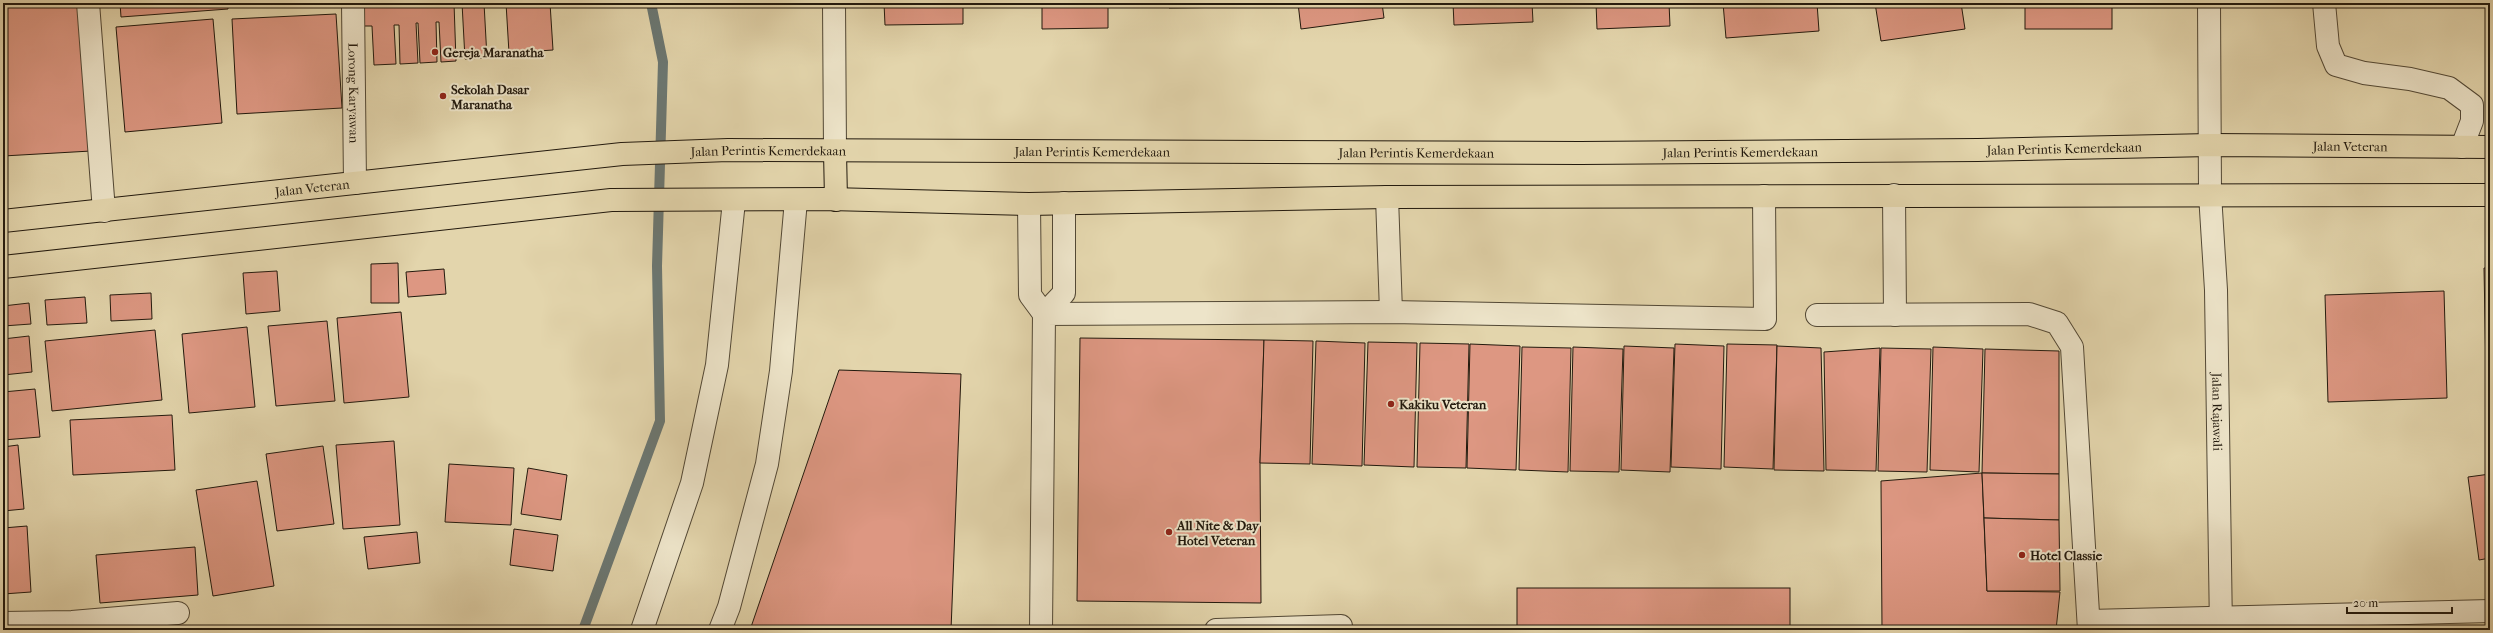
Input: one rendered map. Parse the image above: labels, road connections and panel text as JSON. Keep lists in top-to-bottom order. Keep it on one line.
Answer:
{"streets":{"highway":["Jalan Veteran","Jalan Perintis Kemerdekaan"],"street":["Lorong Karyawan","Jalan Rajawali"]},"crossings":[["Lorong Karyawan","Jalan Veteran"],["Jalan Veteran","Jalan Perintis Kemerdekaan"],["Jalan Veteran","Jalan Rajawali"],["Jalan Perintis Kemerdekaan","Jalan Rajawali"]],"places":["Gereja Maranatha","Sekolah Dasar Maranatha","Kakiku Veteran","All Nite & Day Hotel Veteran","Hotel Classie"],"scale_bar":"20 m"}
